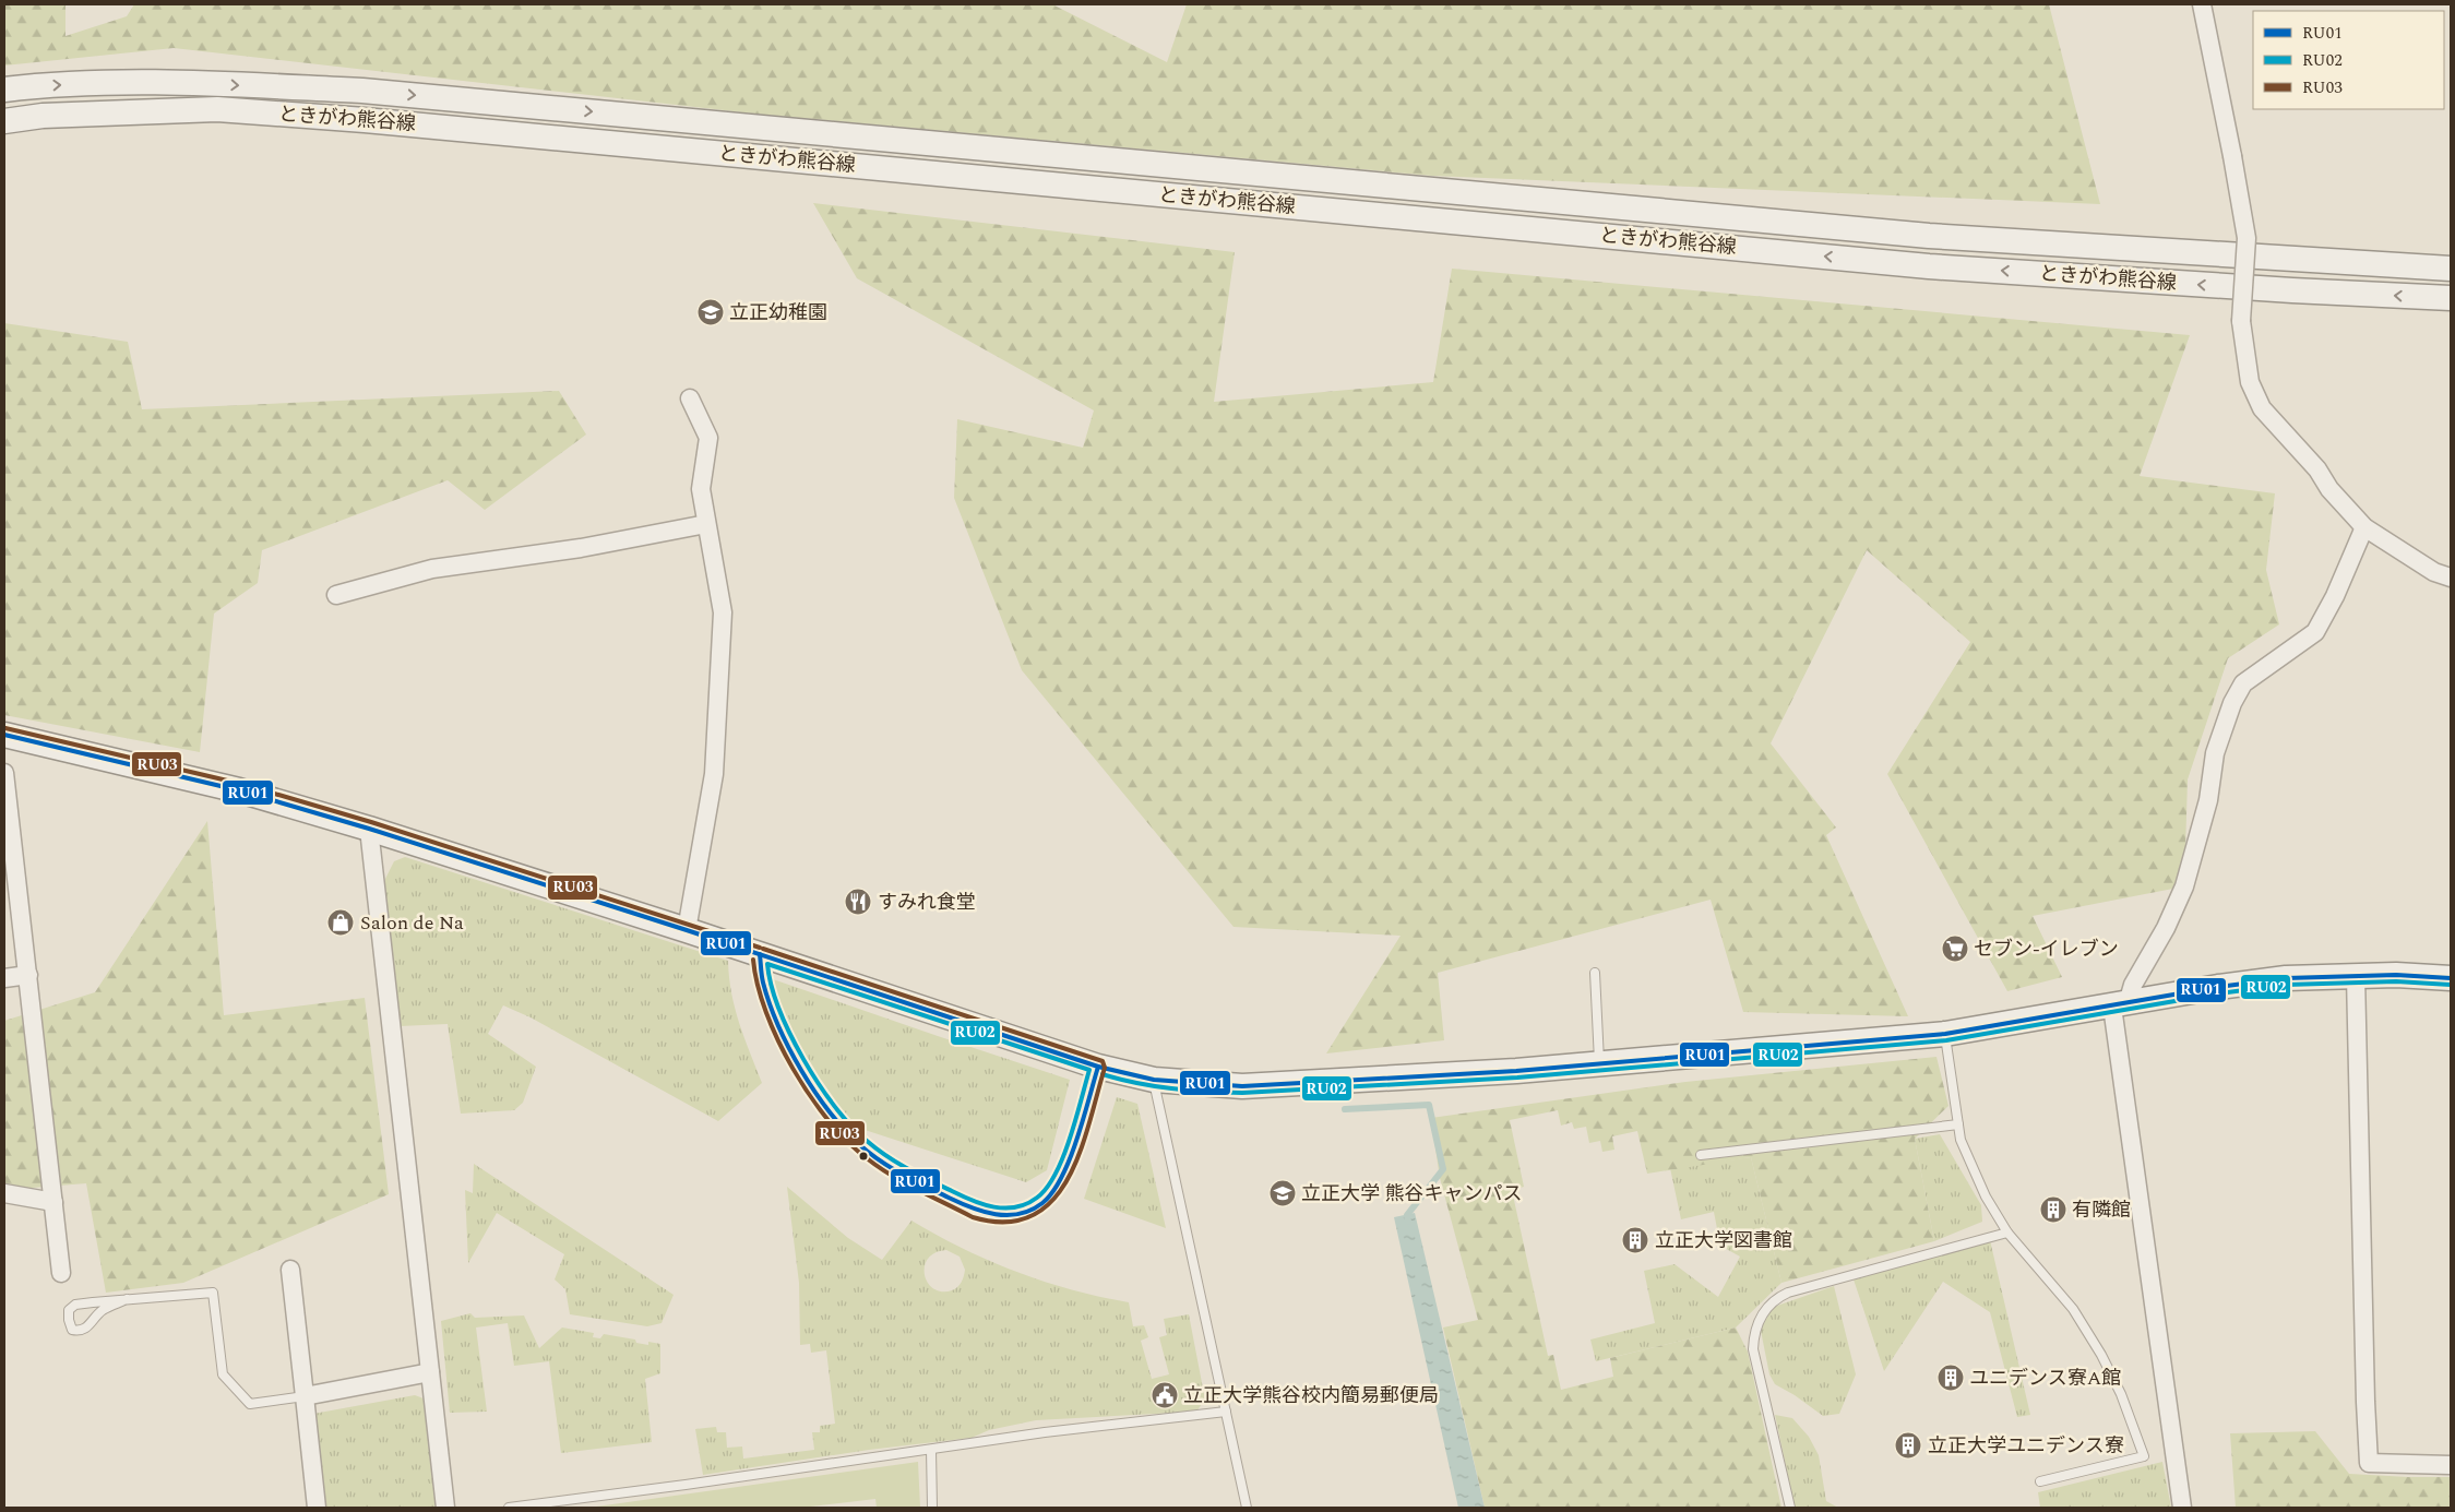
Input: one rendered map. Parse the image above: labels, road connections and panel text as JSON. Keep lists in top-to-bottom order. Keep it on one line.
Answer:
{"streets":{"main road":["ときがわ熊谷線"]},"places":{"school or university":["立正幼稚園","立正大学 熊谷キャンパス"],"restaurant":["すみれ食堂"],"shop":["Salon de Na"],"supermarket":["セブン-イレブン"],"building":["有隣館","立正大学図書館","ユニデンス寮A館","立正大学ユニデンス寮"],"public building":["立正大学熊谷校内簡易郵便局"]},"lines":["transit line RU03","transit line RU01","transit line RU02"],"legend":["RU01","RU02","RU03"]}
